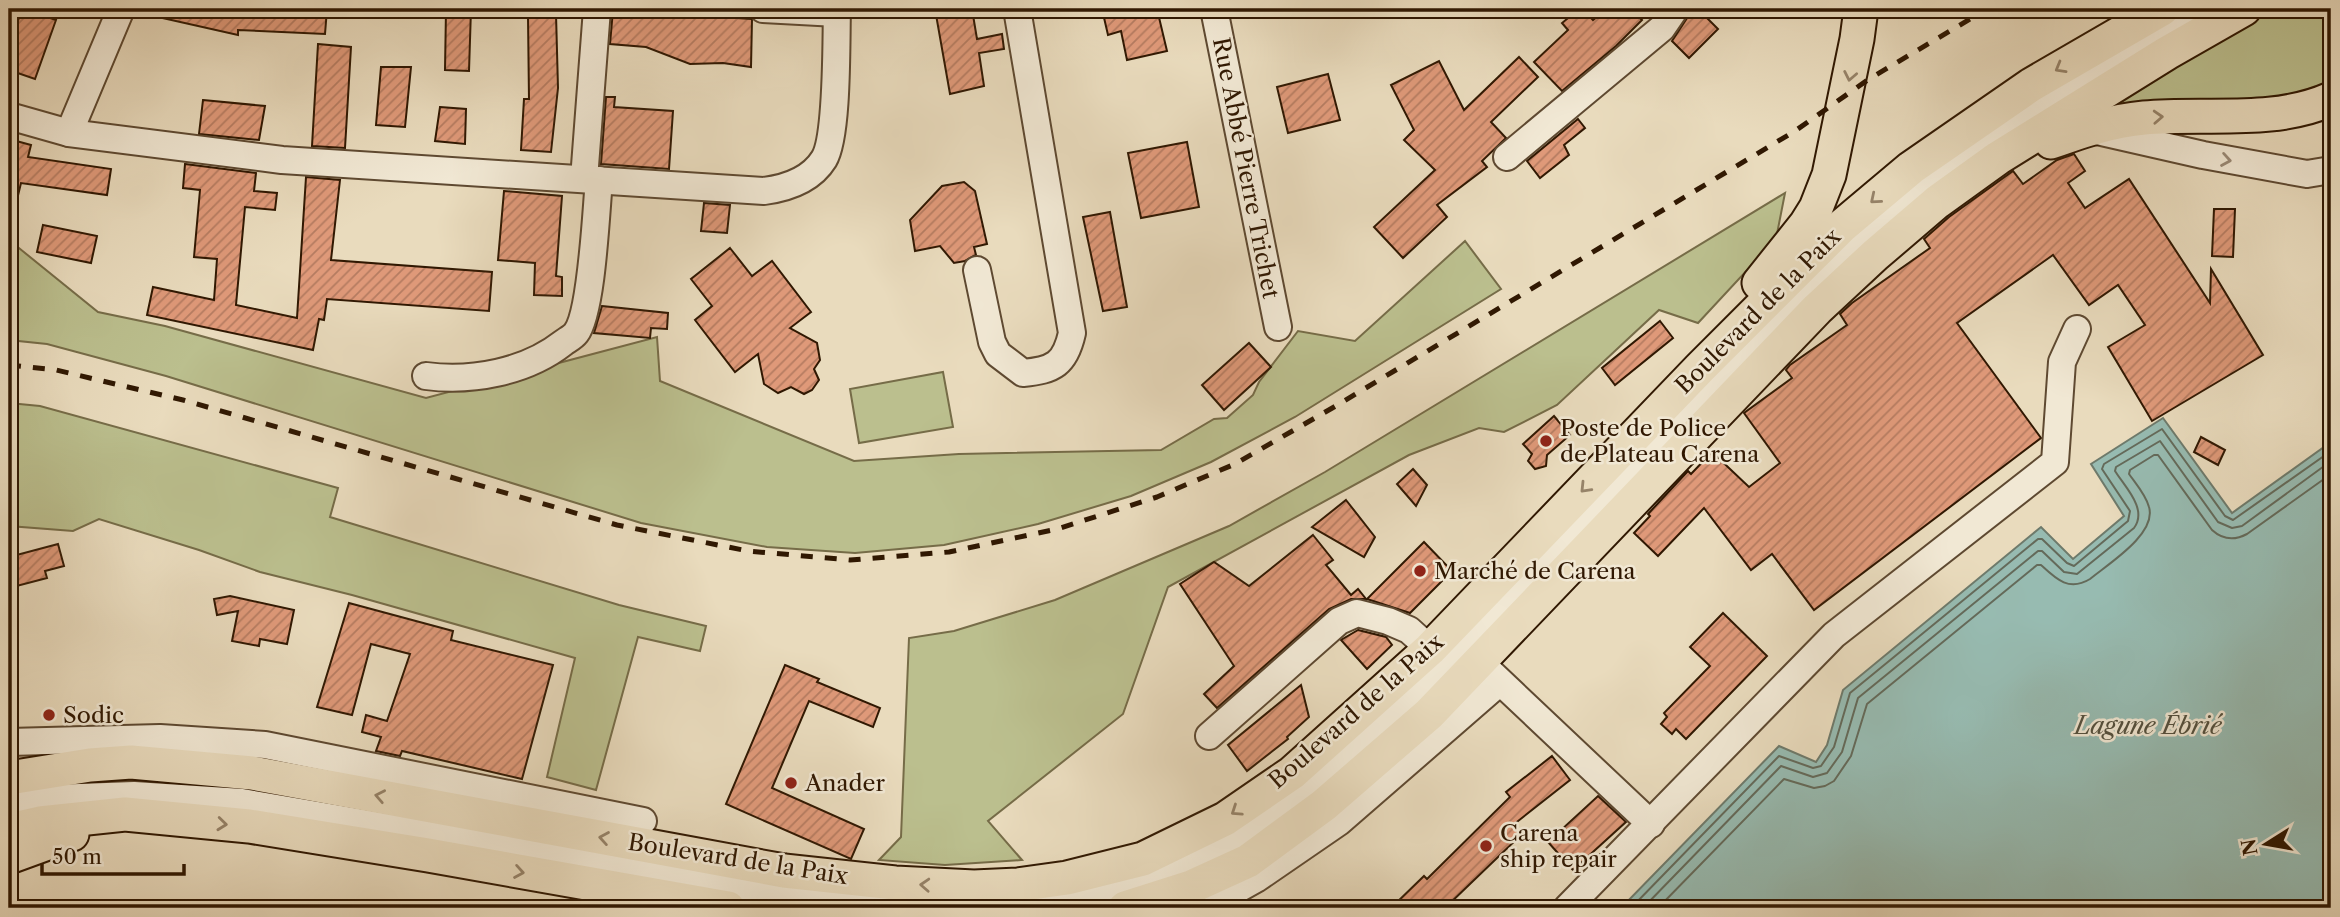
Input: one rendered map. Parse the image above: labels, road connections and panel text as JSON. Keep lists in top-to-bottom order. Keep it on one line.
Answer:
{"streets":{"main road":["Boulevard de la Paix"],"street":["Rue Abbé Pierre Trichet"]},"water":["Lagune Ébrié"],"places":["Poste de Police de Plateau Carena","Marché de Carena","Sodic","Anader","Carena ship repair"],"scale_bar":"50 m","north":"left"}
